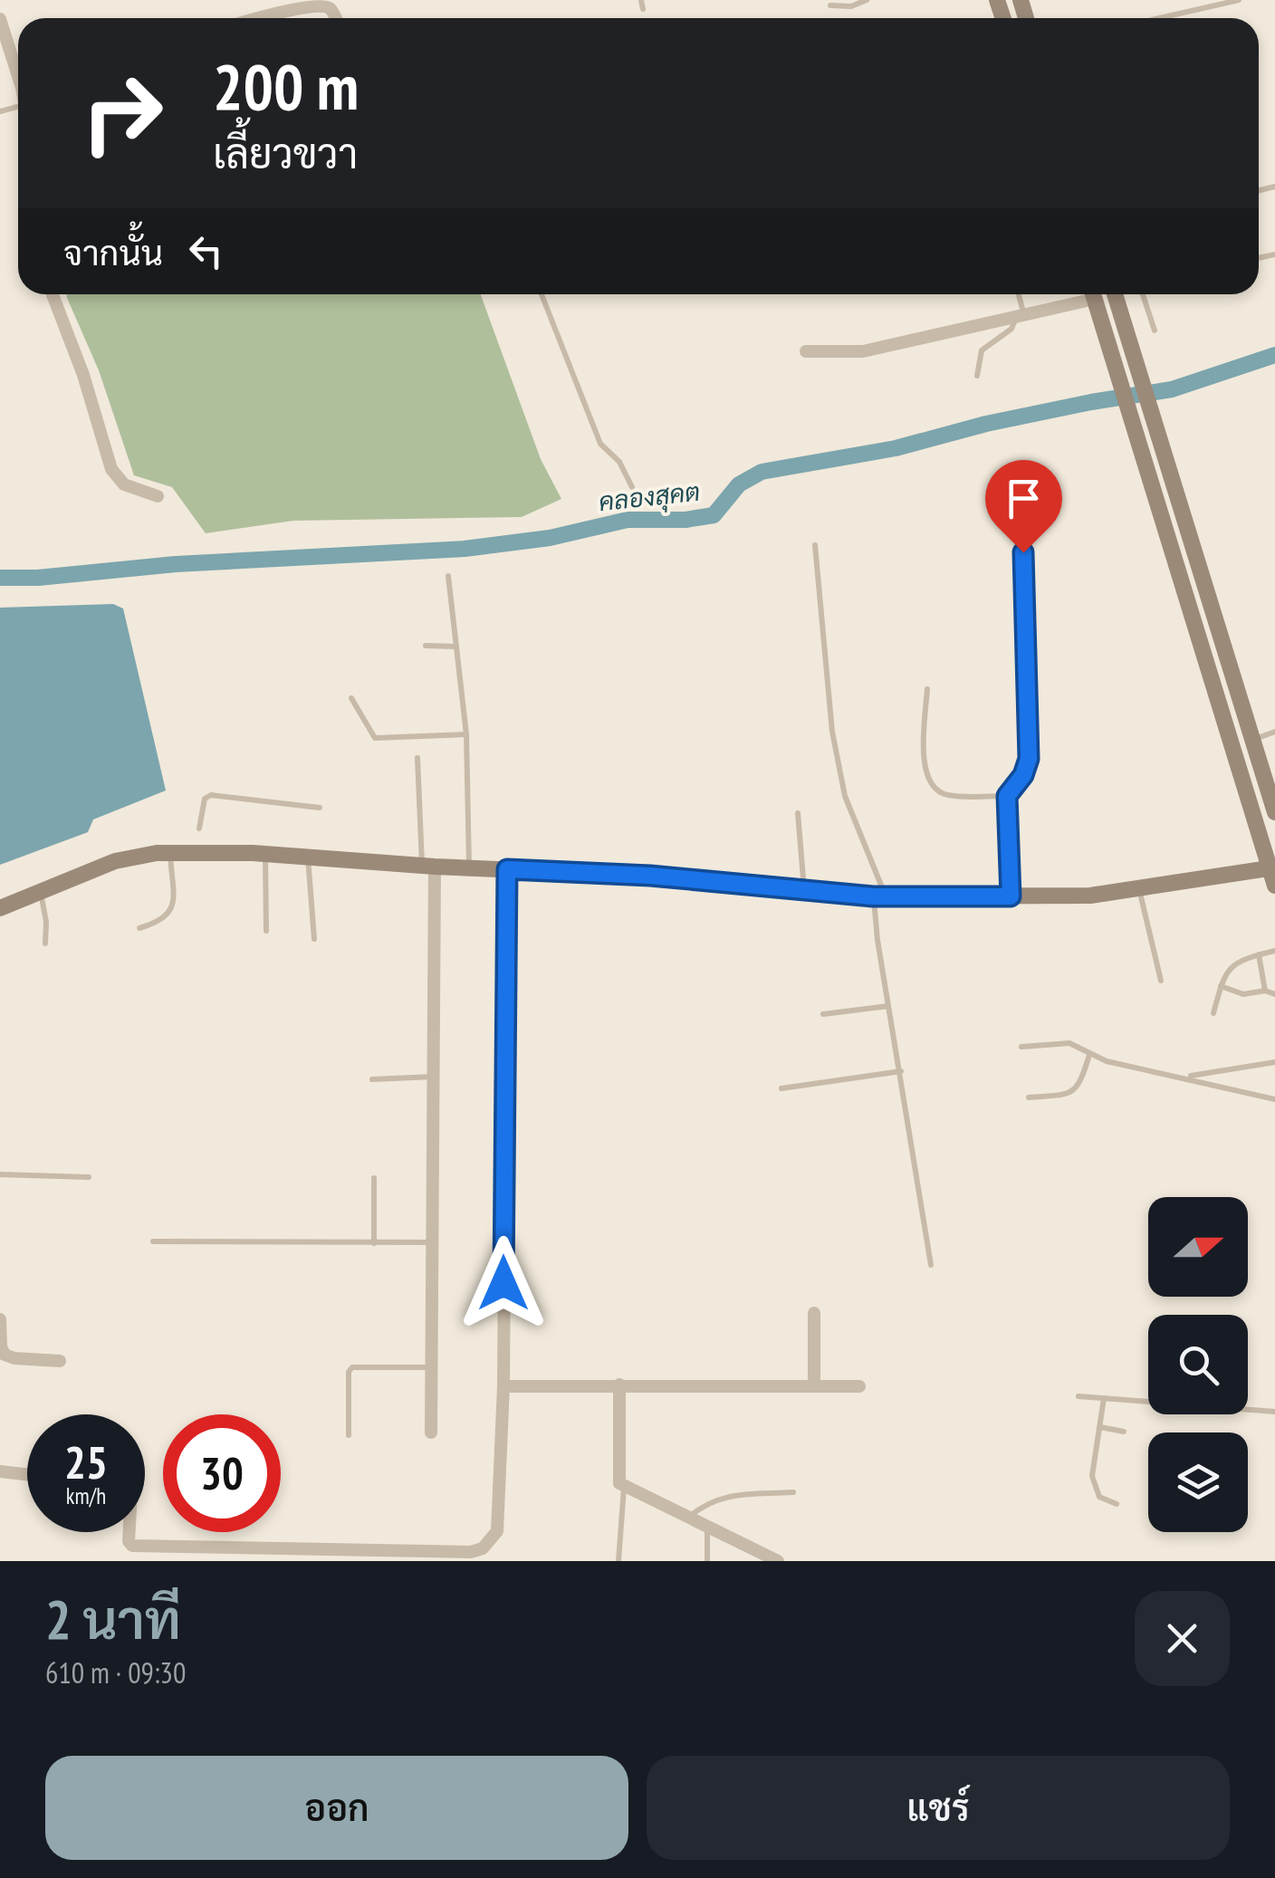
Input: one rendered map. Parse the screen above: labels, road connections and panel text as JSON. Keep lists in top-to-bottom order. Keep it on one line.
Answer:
{"water":["คลองสุคต"],"north":"right","page":{"turn":["200 m","เลี้ยวขวา"],"then":"จากนั้น","speed":"25 km/h","limit":"30","heading":["2 นาที","610 m · 09:30"],"buttons":["ออก","แชร์"]}}
